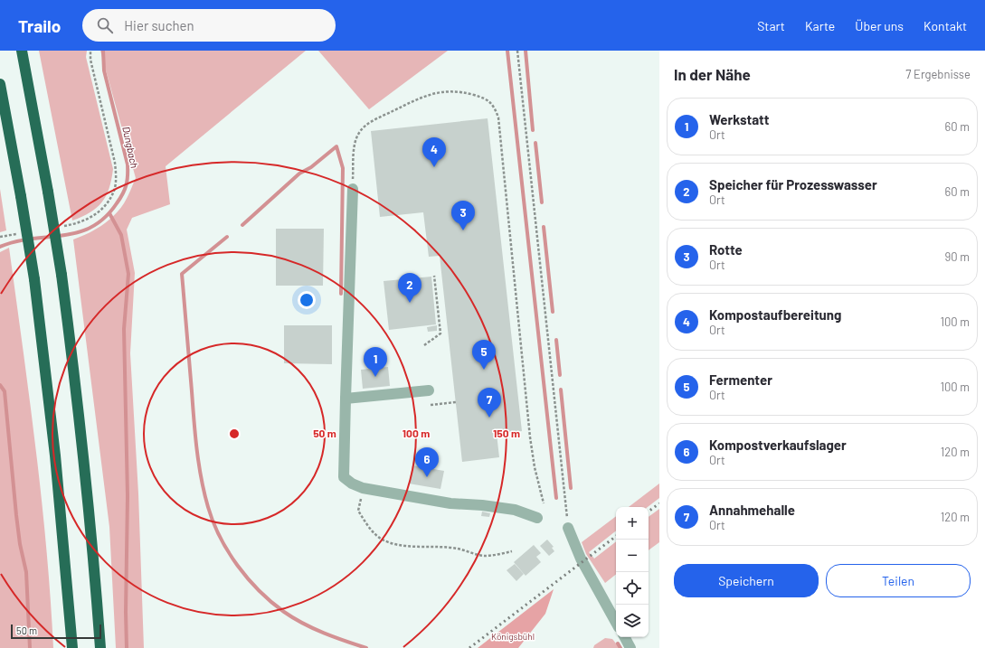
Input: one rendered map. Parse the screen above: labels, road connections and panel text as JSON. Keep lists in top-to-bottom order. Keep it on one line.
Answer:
{"water":["Dungbach"],"parks":["Königsbühl"],"scale_bar":"50 m","page":{"header":"Trailo","search":"Hier suchen","nav":["Start","Karte","Über uns","Kontakt"],"heading":["In der Nähe","7 Ergebnisse"],"list":[{"mark":"1","name":"Werkstatt","note":"Ort","value":"60 m"},{"mark":"2","name":"Speicher für Prozesswasser","note":"Ort","value":"60 m"},{"mark":"3","name":"Rotte","note":"Ort","value":"90 m"},{"mark":"4","name":"Kompostaufbereitung","note":"Ort","value":"100 m"},{"mark":"5","name":"Fermenter","note":"Ort","value":"100 m"},{"mark":"6","name":"Kompostverkaufslager","note":"Ort","value":"120 m"},{"mark":"7","name":"Annahmehalle","note":"Ort","value":"120 m"}],"pins":["4","3","2","5","1","7","6"],"map_buttons":["+","−"],"buttons":["Speichern","Teilen"],"scale":"50 m"},"rings":["50 m","100 m","150 m"]}
